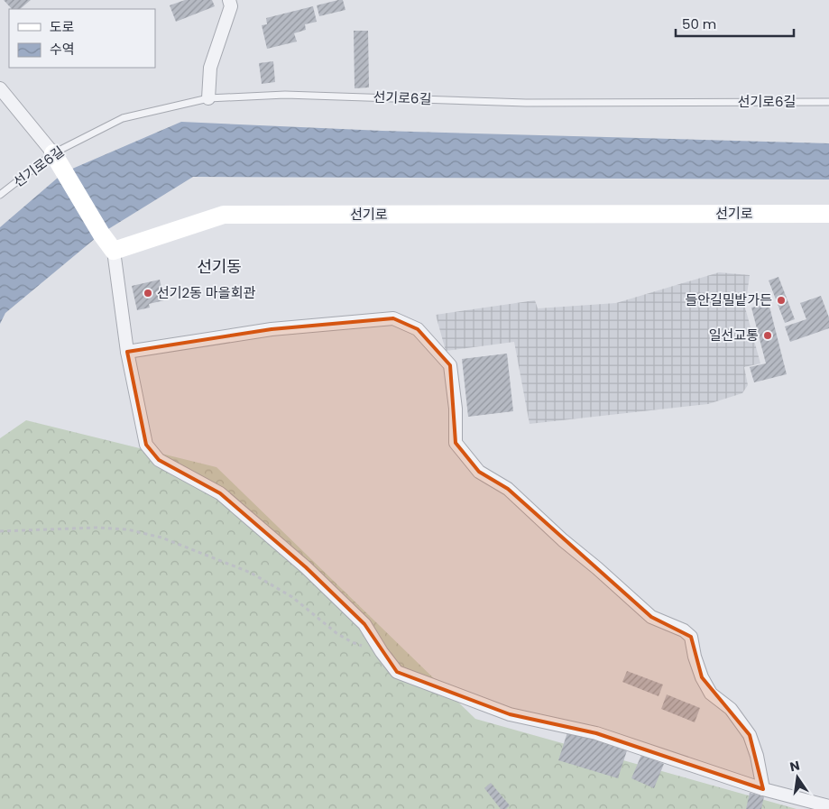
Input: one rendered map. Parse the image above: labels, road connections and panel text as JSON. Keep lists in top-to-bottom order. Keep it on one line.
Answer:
{"streets":{"street":["선기로"],"lane":["선기로6길"]},"districts":["선기동"],"places":["선기2동 마을회관","들안길밀밭가든","일선교통"],"legend":["도로","수역"],"scale_bar":"50 m","north":"top"}
